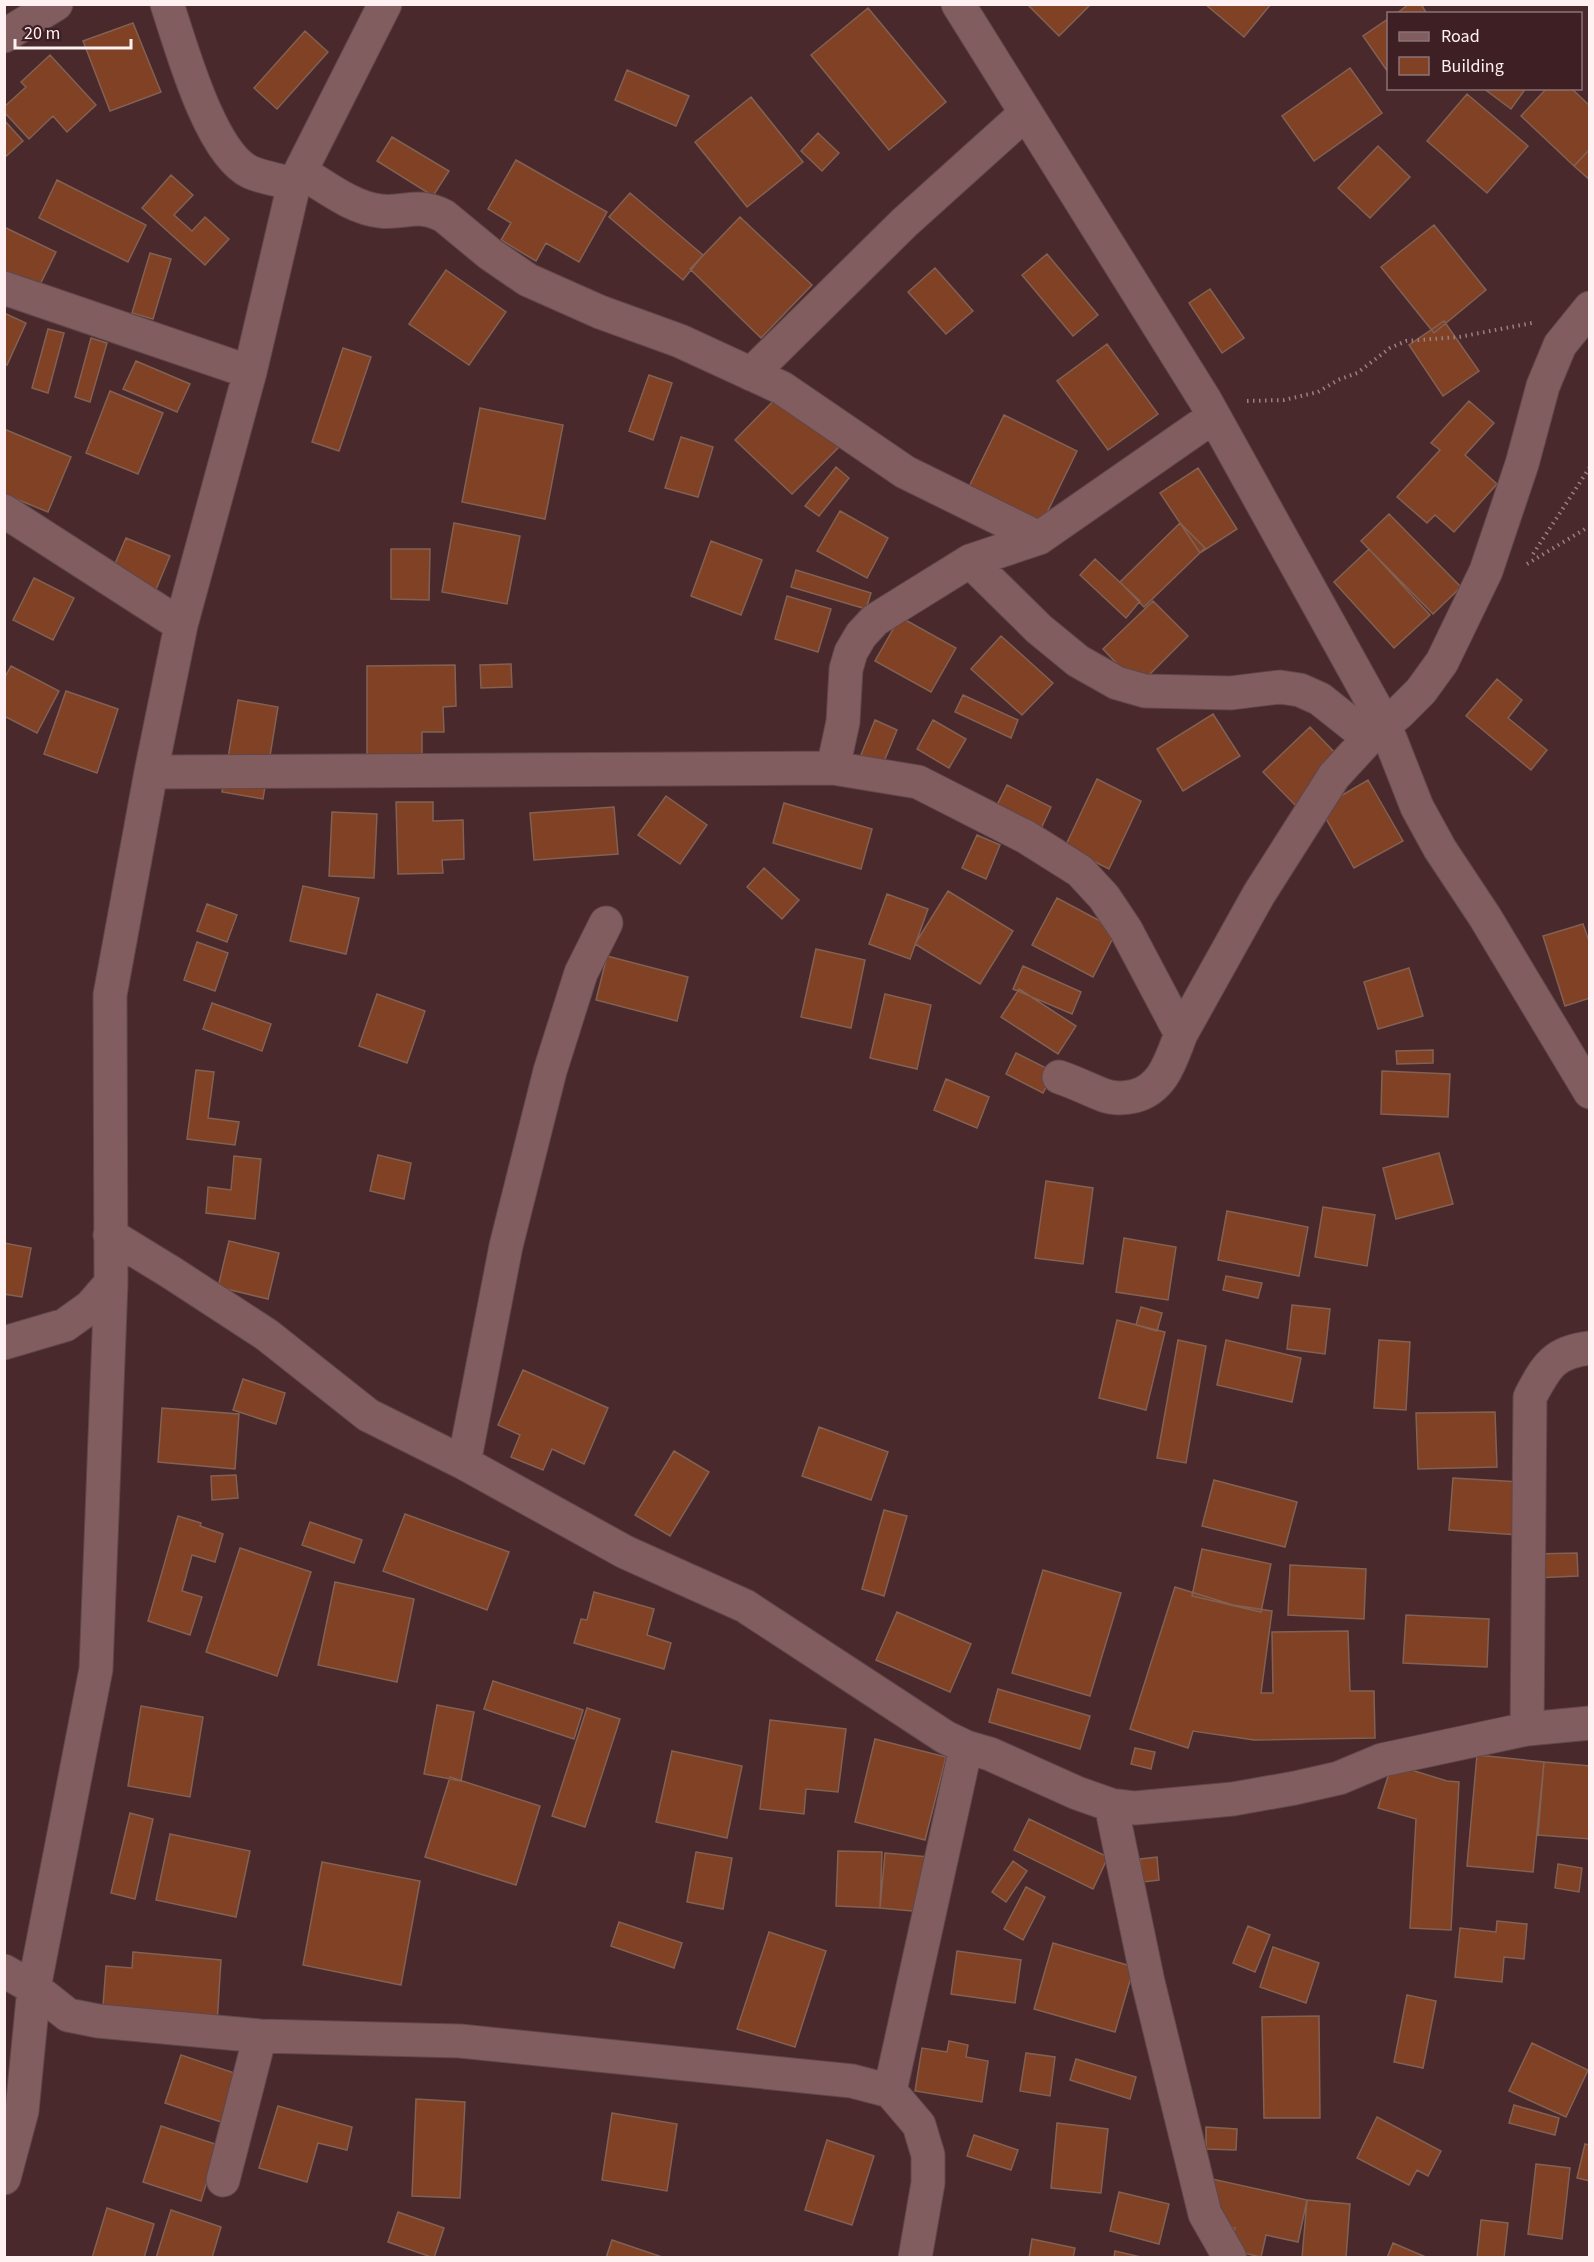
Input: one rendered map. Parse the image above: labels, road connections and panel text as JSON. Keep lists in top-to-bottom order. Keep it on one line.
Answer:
{"legend":["Road","Building"],"scale_bar":"20 m"}
